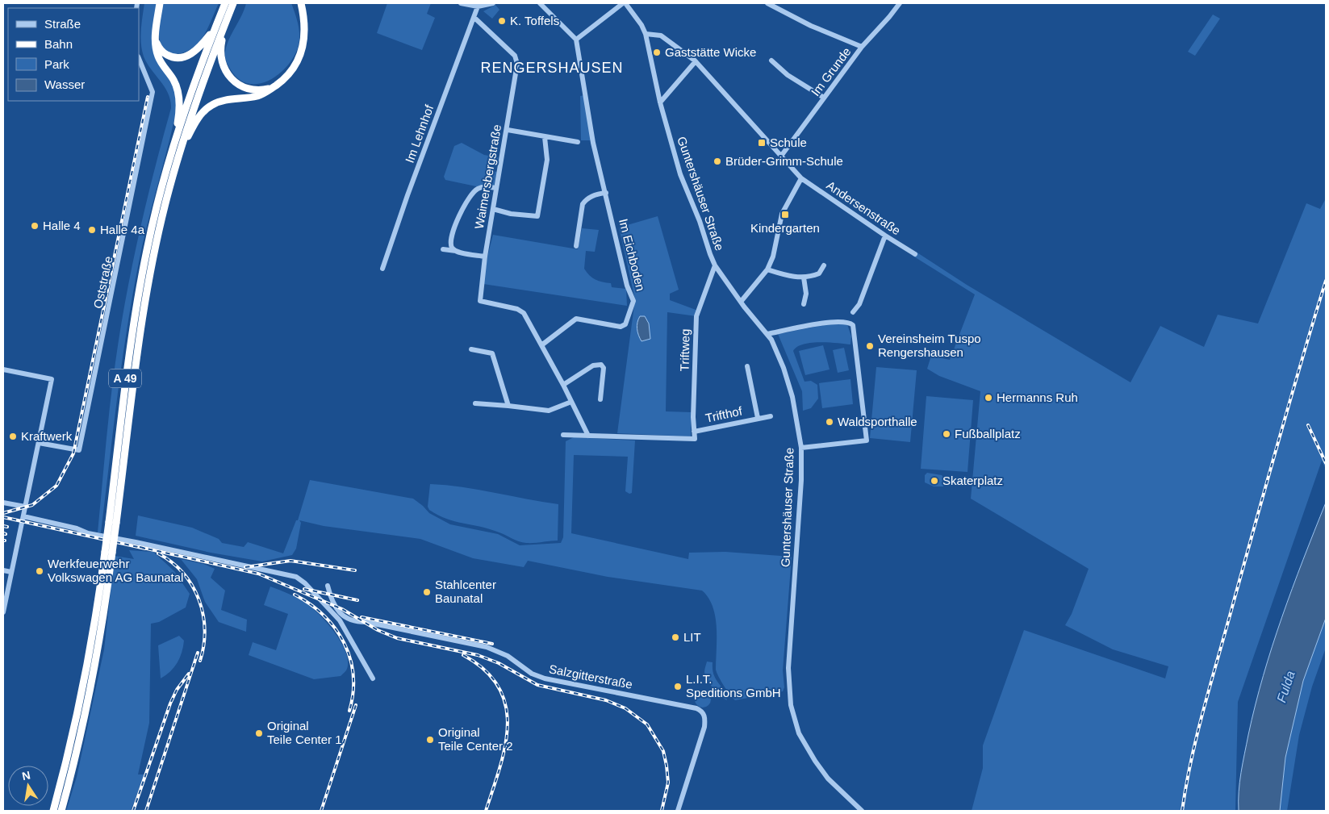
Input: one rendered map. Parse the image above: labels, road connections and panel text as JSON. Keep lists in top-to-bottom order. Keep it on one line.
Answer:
{"streets":{"highway":["A 49"],"street":["Im Grunde","Im Lehnhof","Waimersbergstraße","Guntershäuser Straße","Andersenstraße","Im Eichboden","Oststraße","Triftweg","Trifthof","Salzgitterstraße"]},"crossings":[["Im Grunde","Andersenstraße"],["Im Lehnhof","Waimersbergstraße"],["Waimersbergstraße","Im Eichboden"],["Guntershäuser Straße","Andersenstraße"],["Guntershäuser Straße","Triftweg"],["Triftweg","Trifthof"]],"districts":["RENGERSHAUSEN"],"water":["Fulda"],"places":{"other":["K. Toffels","Gaststätte Wicke","Brüder-Grimm-Schule","Halle 4","Halle 4a","Vereinsheim Tuspo Rengershausen","Hermanns Ruh","Waldsporthalle","Fußballplatz","Kraftwerk","Skaterplatz","Werkfeuerwehr Volkswagen AG Baunatal","Stahlcenter Baunatal","LIT","L.I.T. Speditions GmbH","Original Teile Center 1","Original Teile Center 2"],"transit":["Schule","Kindergarten"]},"legend":["Straße","Bahn","Park","Wasser"],"north":"top"}
